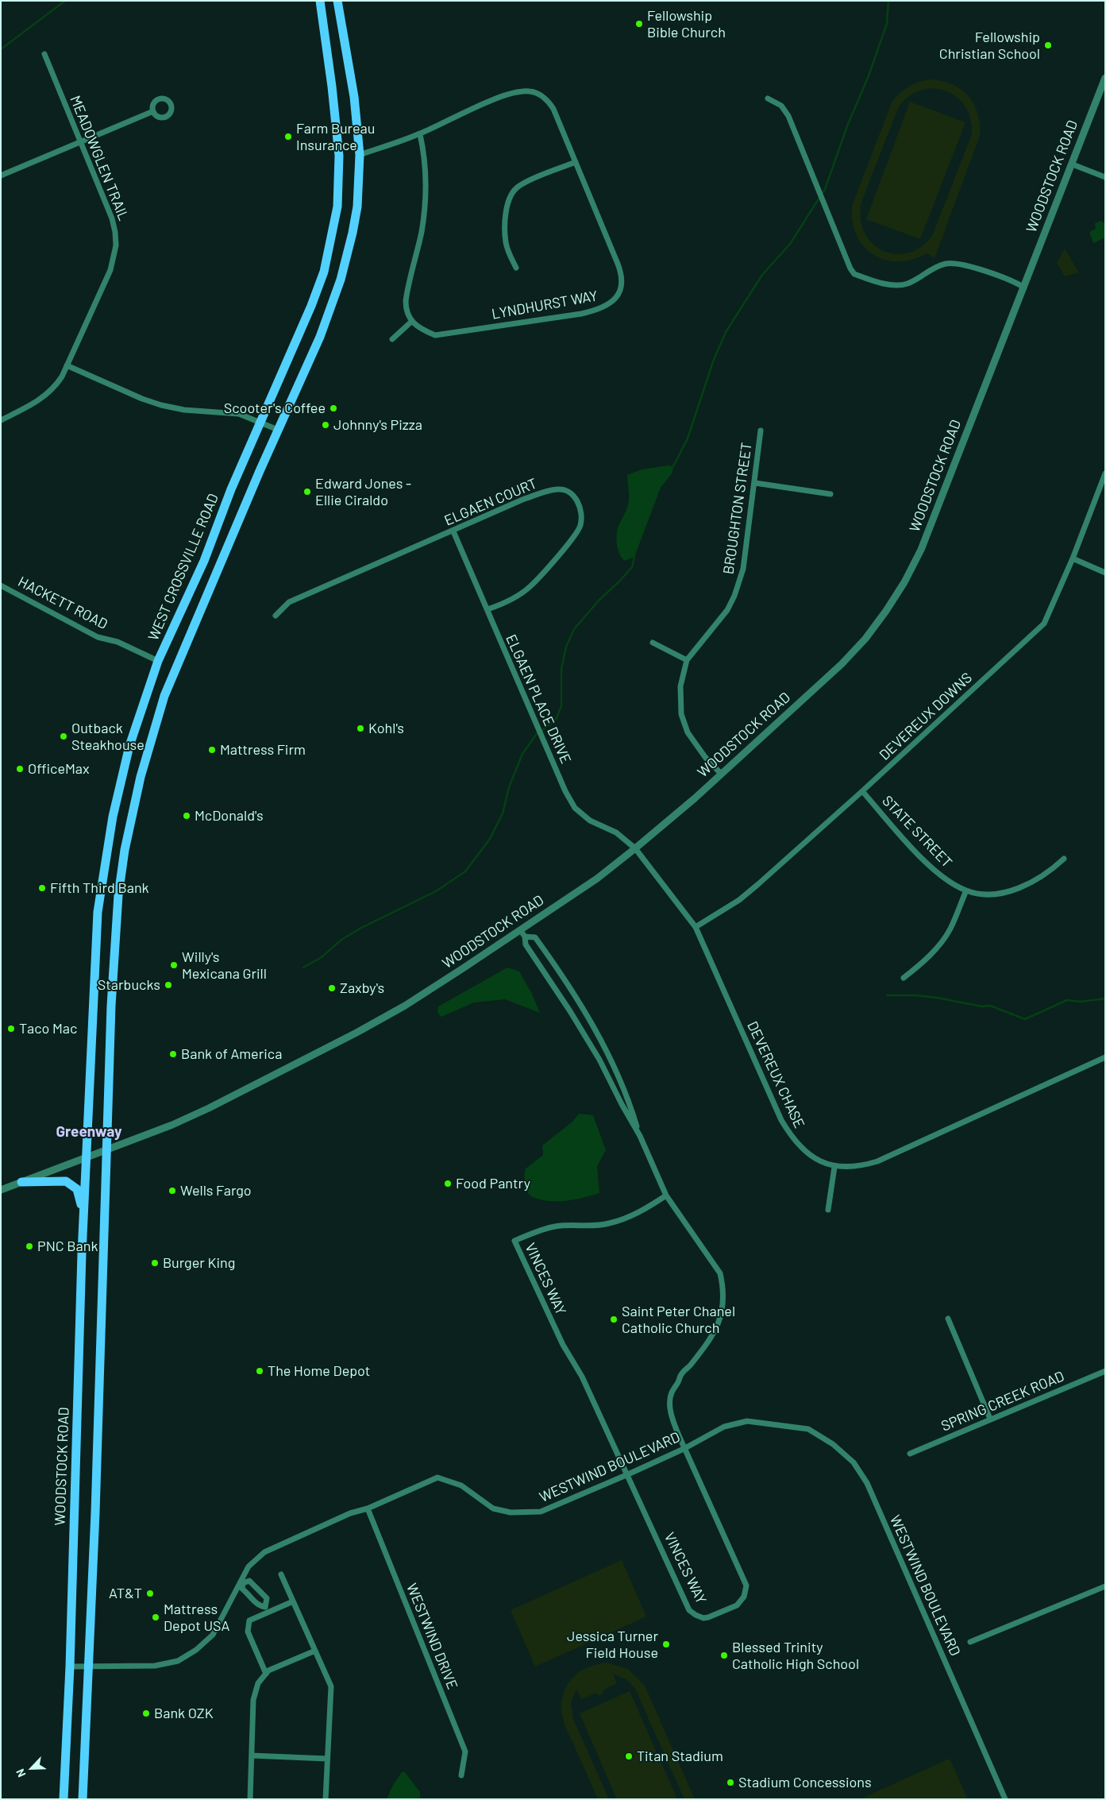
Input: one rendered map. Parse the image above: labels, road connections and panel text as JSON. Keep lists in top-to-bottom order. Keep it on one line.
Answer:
{"streets":{"main road":["WOODSTOCK ROAD","WEST CROSSVILLE ROAD"],"street":["MEADOWGLEN TRAIL","LYNDHURST WAY","ELGAEN COURT","BROUGHTON STREET","HACKETT ROAD","ELGAEN PLACE DRIVE","DEVEREUX DOWNS","STATE STREET","DEVEREUX CHASE","VINCES WAY","SPRING CREEK ROAD","WESTWIND BOULEVARD","WESTWIND DRIVE"]},"crossings":[["WOODSTOCK ROAD","BROUGHTON STREET"],["WOODSTOCK ROAD","WEST CROSSVILLE ROAD"],["WOODSTOCK ROAD","ELGAEN PLACE DRIVE"],["WOODSTOCK ROAD","DEVEREUX CHASE"],["WOODSTOCK ROAD","VINCES WAY"],["WOODSTOCK ROAD","WESTWIND BOULEVARD"],["ELGAEN COURT","ELGAEN PLACE DRIVE"],["WEST CROSSVILLE ROAD","HACKETT ROAD"],["ELGAEN PLACE DRIVE","DEVEREUX CHASE"],["DEVEREUX DOWNS","STATE STREET"],["DEVEREUX DOWNS","DEVEREUX CHASE"],["VINCES WAY","WESTWIND BOULEVARD"],["WESTWIND BOULEVARD","WESTWIND DRIVE"]],"districts":["Greenway"],"places":["Fellowship Bible Church","Fellowship Christian School","Farm Bureau Insurance","Scooter's Coffee","Johnny's Pizza","Edward Jones - Ellie Ciraldo","Kohl's","Outback Steakhouse","Mattress Firm","OfficeMax","McDonald's","Fifth Third Bank","Willy's Mexicana Grill","Starbucks","Zaxby's","Taco Mac","Bank of America","Food Pantry","Wells Fargo","PNC Bank","Burger King","Saint Peter Chanel Catholic Church","The Home Depot","AT&T","Mattress Depot USA","Jessica Turner Field House","Blessed Trinity Catholic High School","Bank OZK","Titan Stadium","Stadium Concessions"],"north":"bottom left"}
